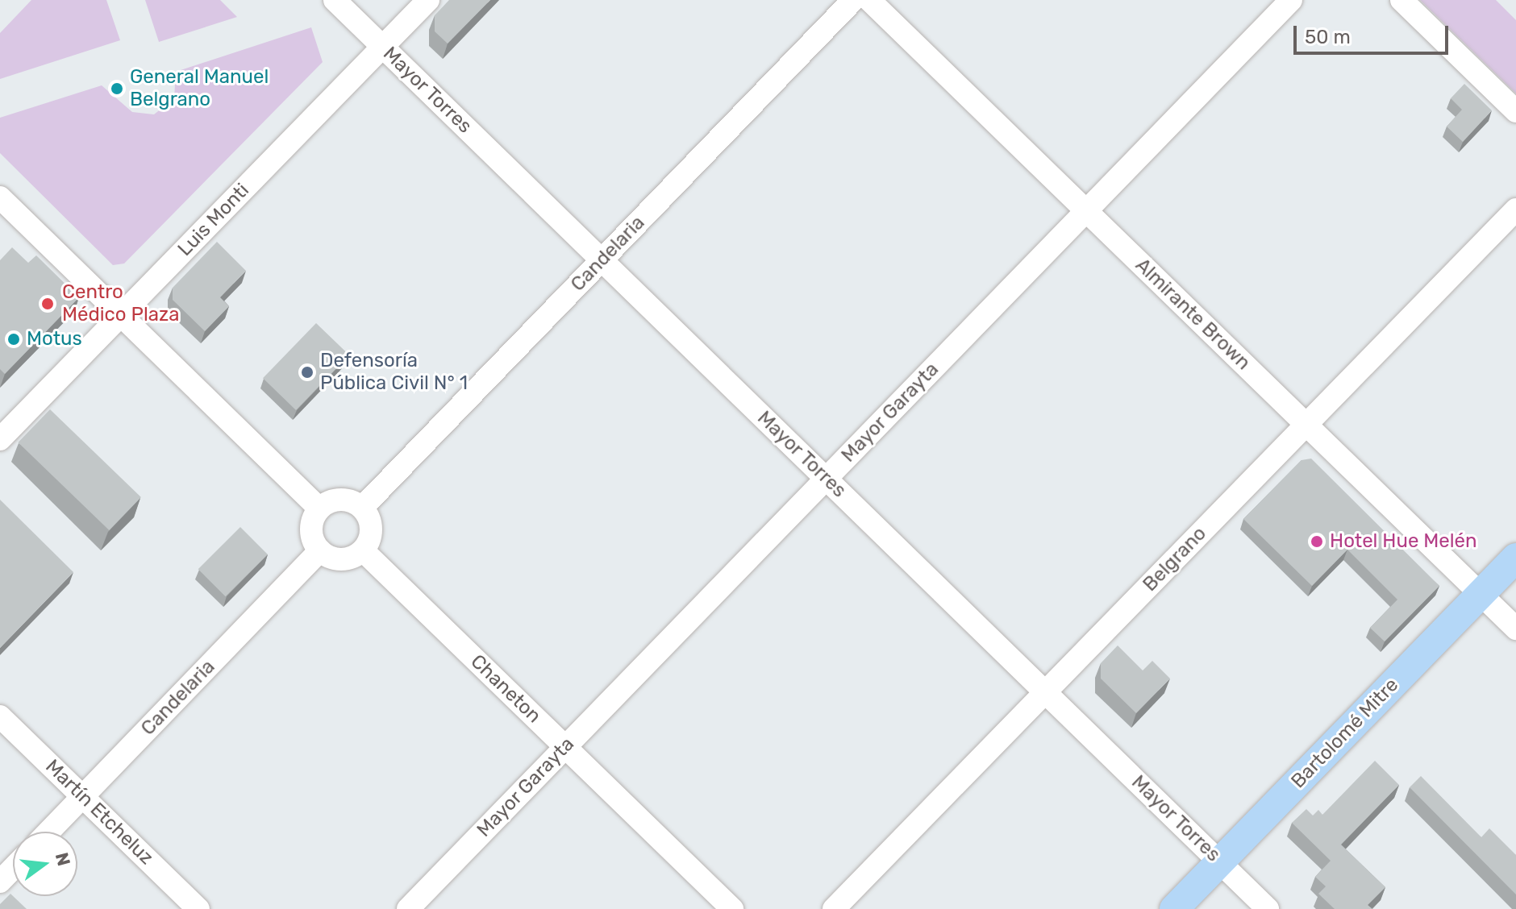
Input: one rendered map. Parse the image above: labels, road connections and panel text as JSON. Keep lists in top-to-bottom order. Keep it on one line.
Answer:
{"streets":{"main road":["Bartolomé Mitre"],"street":["Mayor Torres","Luis Monti","Candelaria","Almirante Brown","Mayor Garayta","Belgrano","Chaneton","Martín Etcheluz"]},"crossings":[["Mayor Torres","Luis Monti"],["Mayor Torres","Candelaria"],["Mayor Torres","Mayor Garayta"],["Mayor Torres","Belgrano"],["Mayor Torres","Bartolomé Mitre"],["Candelaria","Chaneton"],["Candelaria","Martín Etcheluz"],["Almirante Brown","Mayor Garayta"],["Almirante Brown","Belgrano"],["Almirante Brown","Bartolomé Mitre"],["Mayor Garayta","Chaneton"]],"places":["General Manuel Belgrano","Centro Médico Plaza","Motus","Defensoría Pública Civil N° 1","Hotel Hue Melén"],"scale_bar":"50 m","north":"right"}
